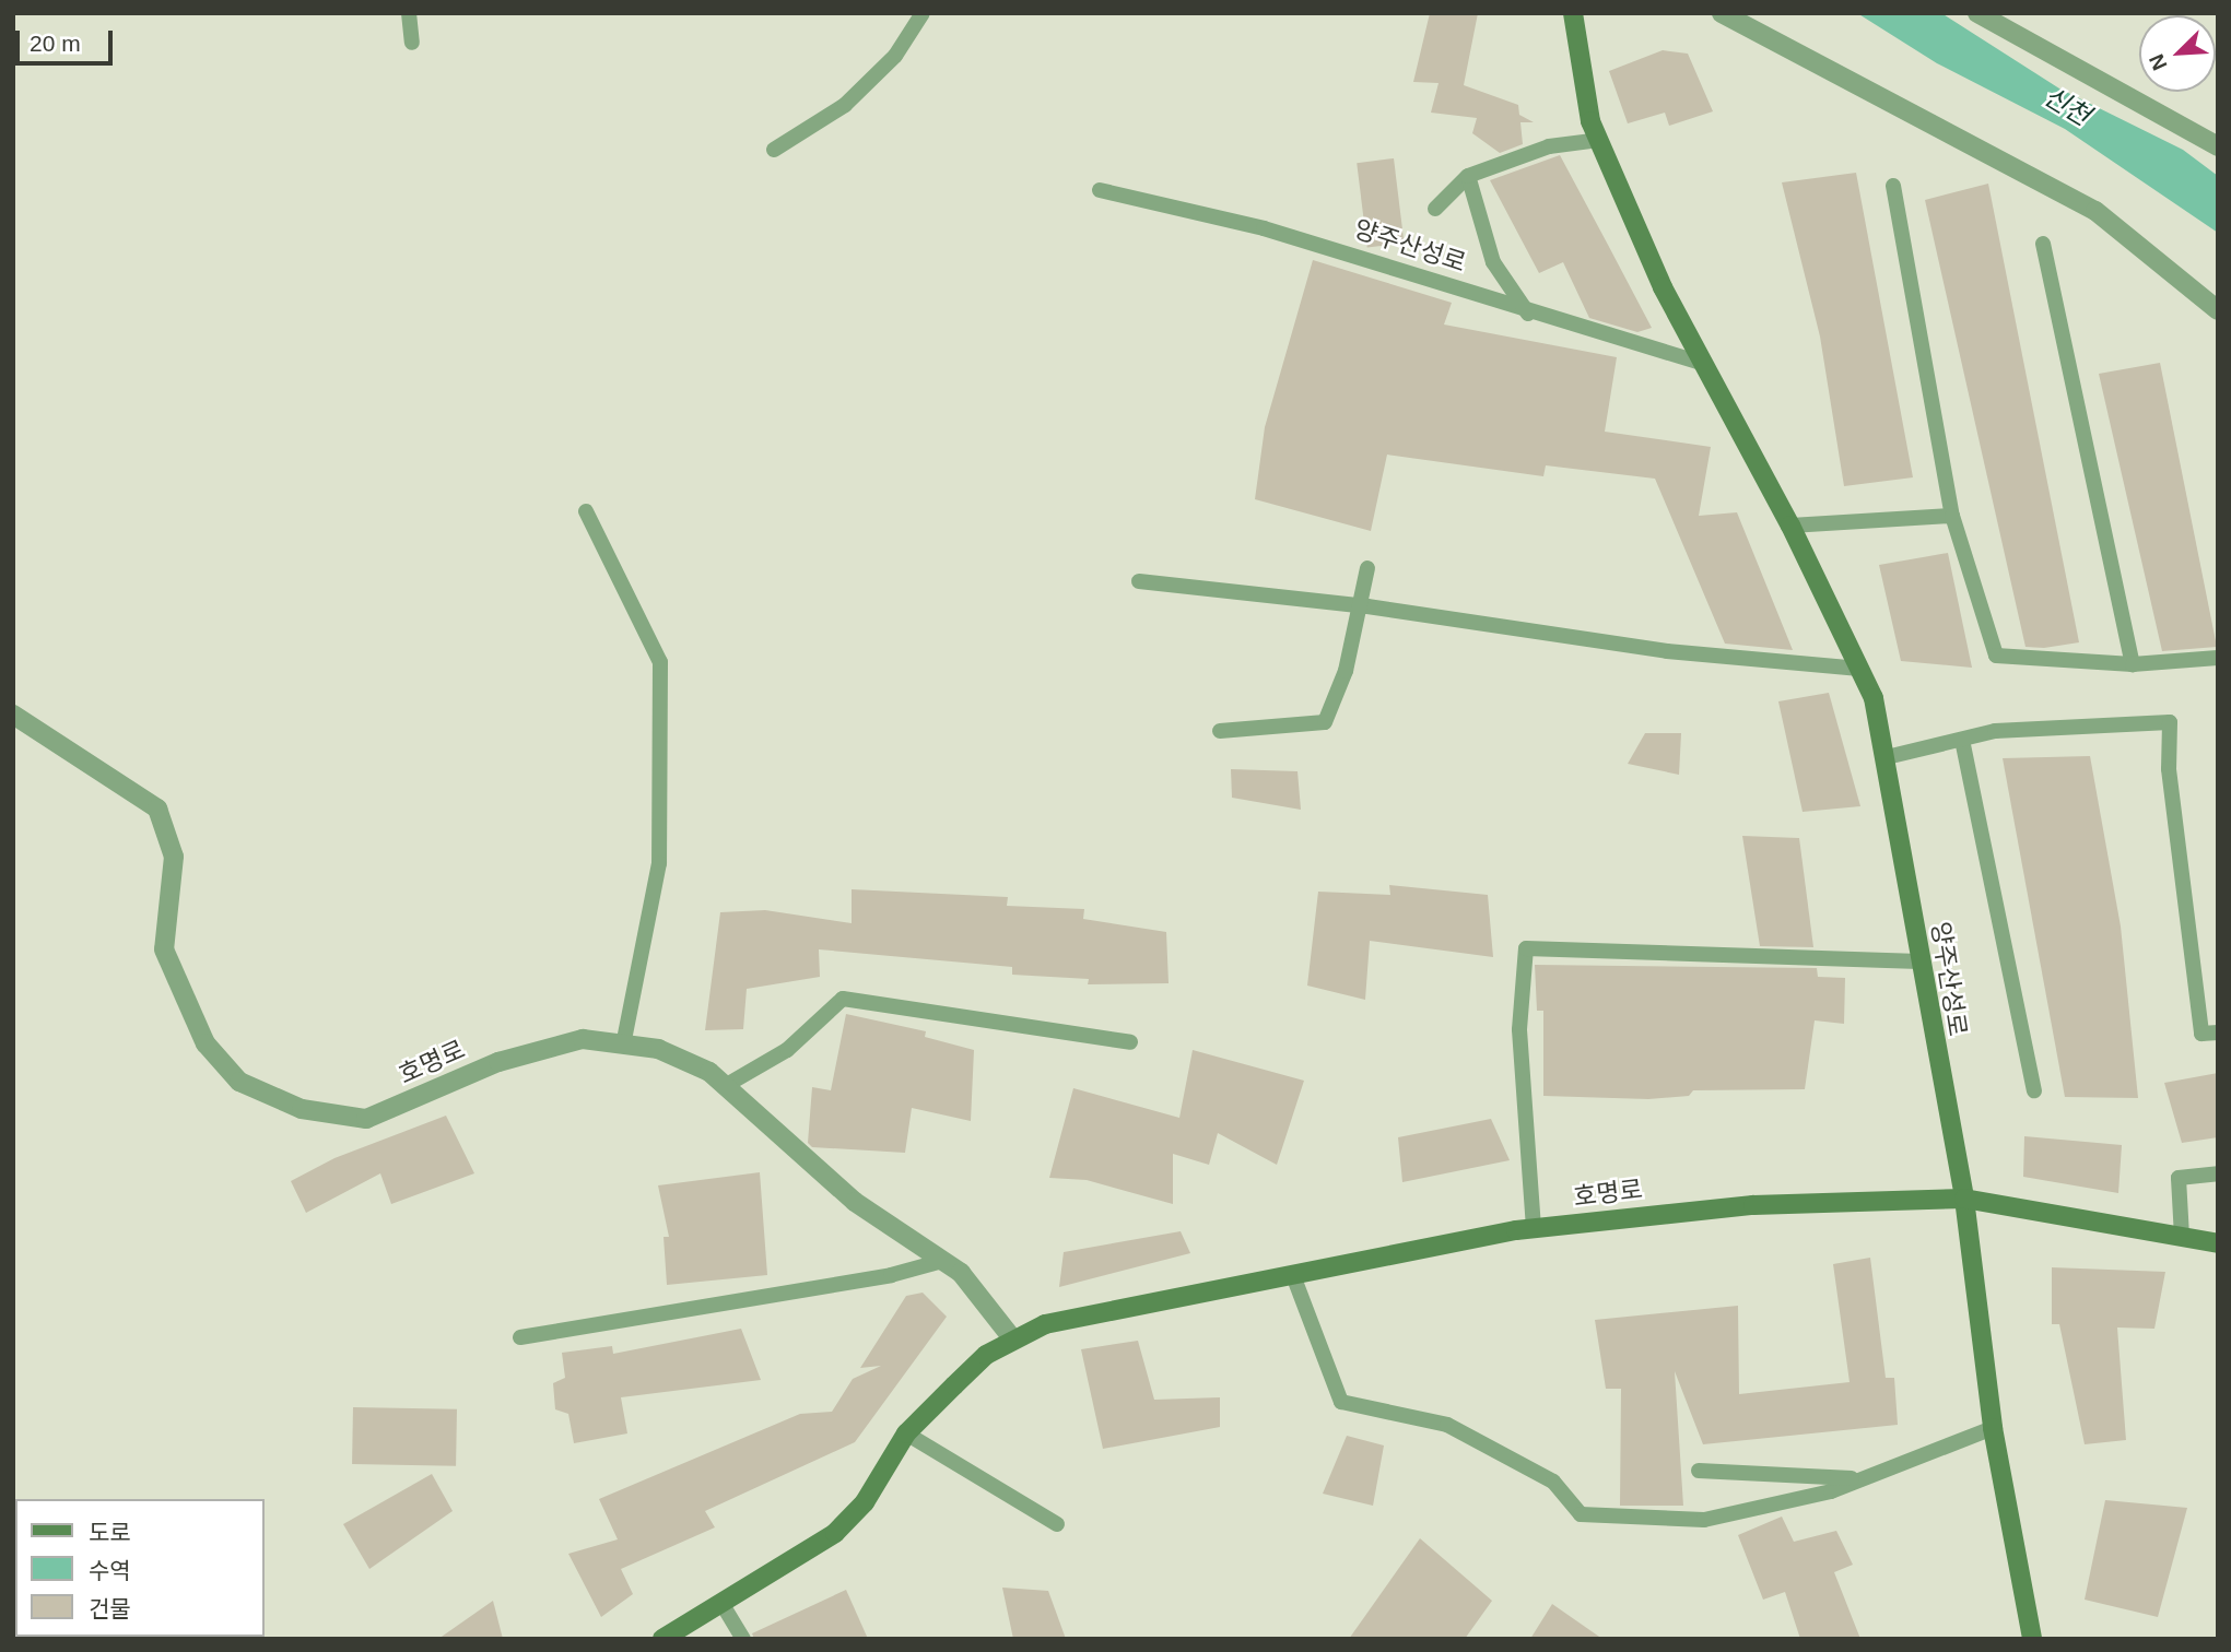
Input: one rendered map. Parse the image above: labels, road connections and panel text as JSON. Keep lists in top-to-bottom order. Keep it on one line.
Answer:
{"streets":{"street":["양주산성로","호명로"]},"crossings":[["양주산성로","호명로"]],"water":["신천"],"legend":["도로","수역","건물"],"scale_bar":"20 m","north":"bottom left"}
